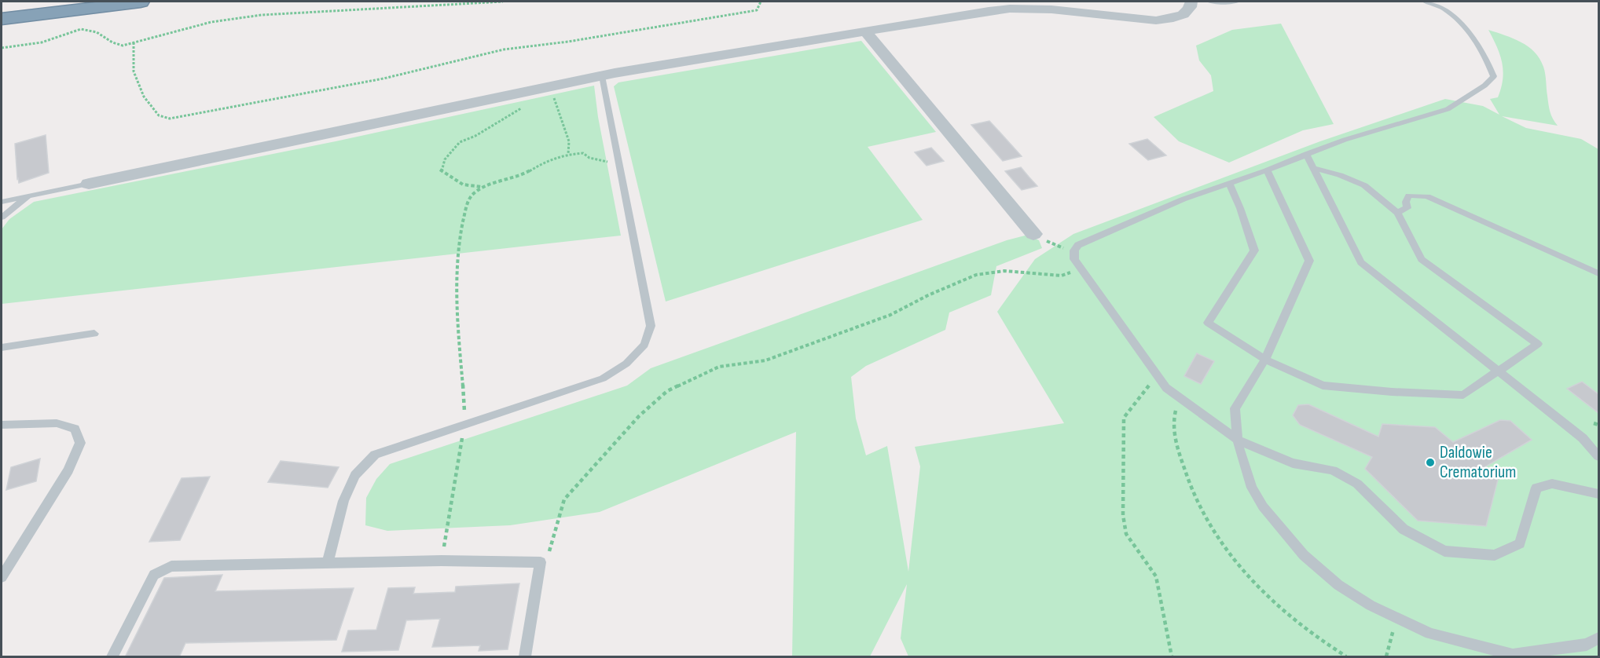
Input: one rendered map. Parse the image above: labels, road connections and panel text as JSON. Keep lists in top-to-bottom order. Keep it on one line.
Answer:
{"places":["Daldowie Crematorium"]}
